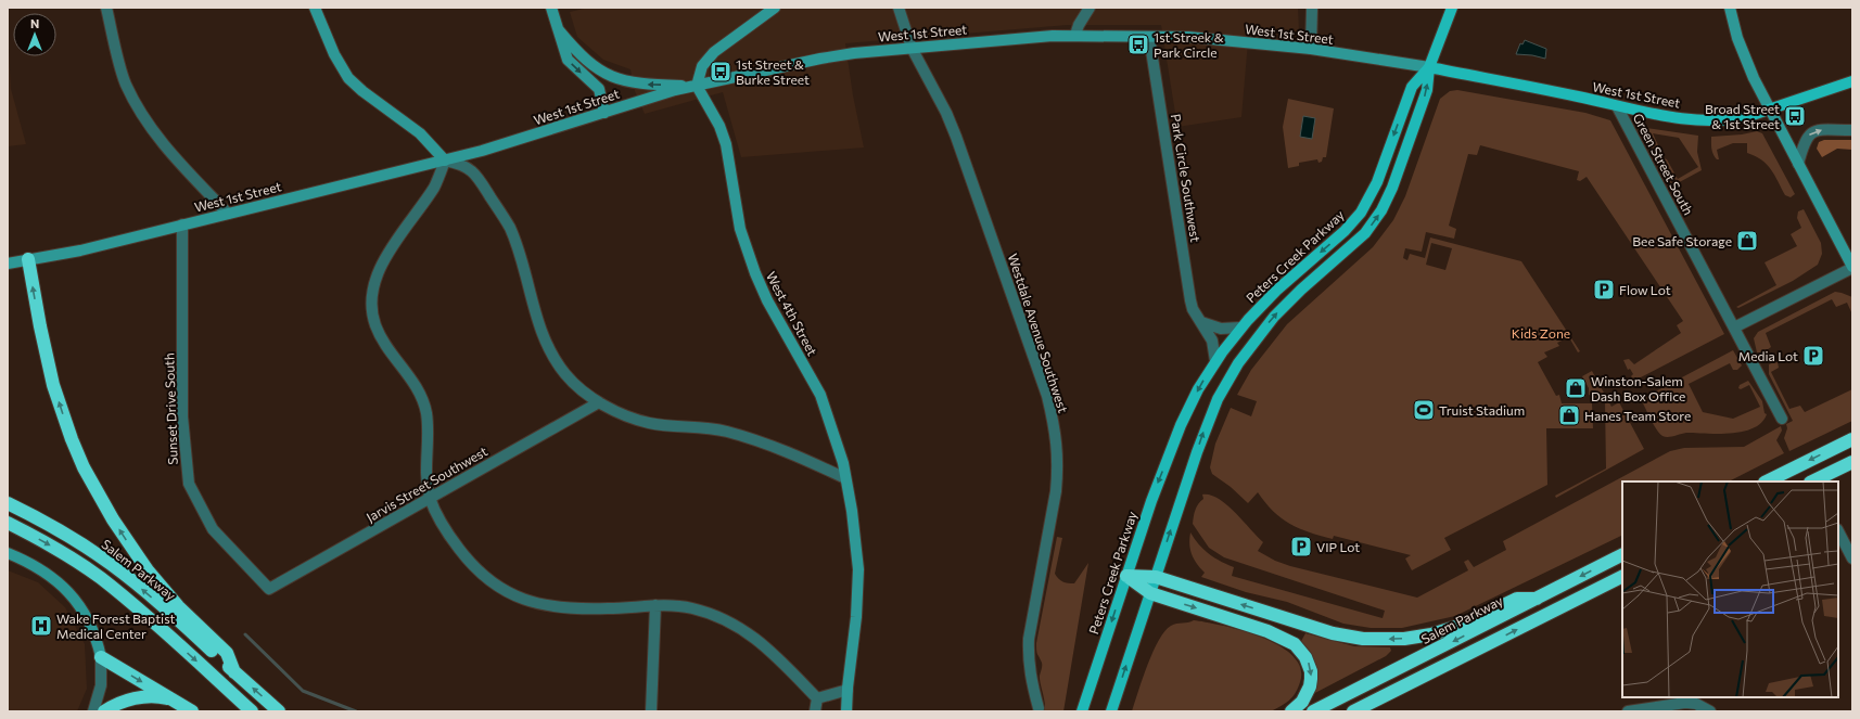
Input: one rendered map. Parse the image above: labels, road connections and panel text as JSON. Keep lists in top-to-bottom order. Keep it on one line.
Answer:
{"streets":{"highway":["Salem Parkway"],"main road":["West 1st Street","Peters Creek Parkway","West 4th Street"],"street":["Green Street South","Park Circle Southwest","Westdale Avenue Southwest","Sunset Drive South","Jarvis Street Southwest"]},"crossings":[["West 1st Street","Green Street South"],["West 1st Street","Park Circle Southwest"],["West 1st Street","Peters Creek Parkway"],["West 1st Street","West 4th Street"],["West 1st Street","Westdale Avenue Southwest"],["West 1st Street","Sunset Drive South"],["Park Circle Southwest","Peters Creek Parkway"],["Sunset Drive South","Jarvis Street Southwest"]],"parks":["Kids Zone"],"places":{"bus stop":["1st Streek & Park Circle","1st Street & Burke Street","Broad Street & 1st Street"],"shop":["Bee Safe Storage","Winston-Salem Dash Box Office","Hanes Team Store"],"parking":["Flow Lot","Media Lot","VIP Lot"],"sports":["Truist Stadium"],"hospital":["Wake Forest Baptist Medical Center"]},"north":"top"}
